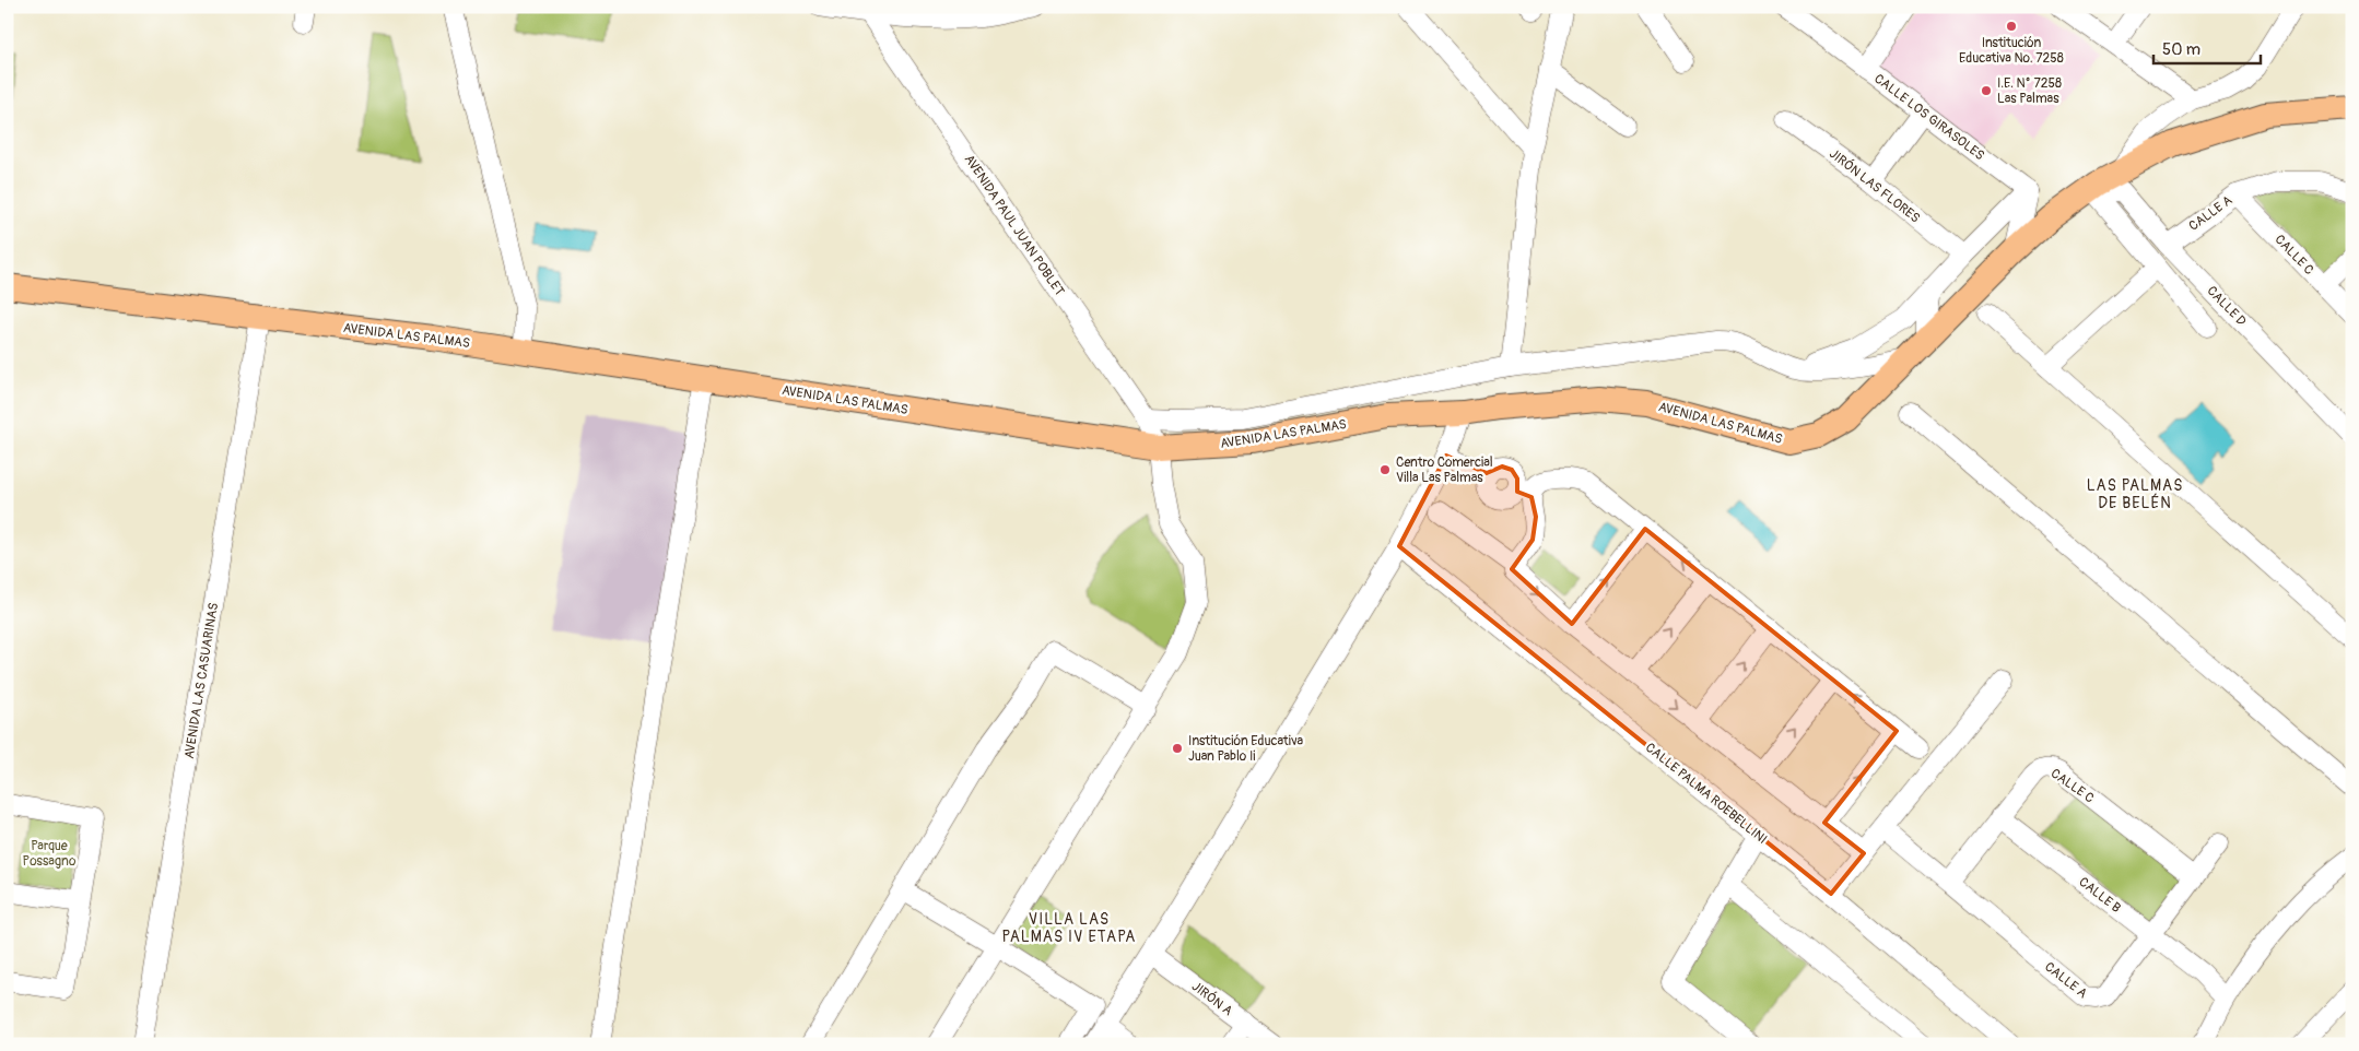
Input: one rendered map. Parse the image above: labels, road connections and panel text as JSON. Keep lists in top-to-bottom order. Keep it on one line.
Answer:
{"streets":{"main road":["AVENIDA LAS PALMAS"],"street":["CALLE LOS GIRASOLES","JIRÓN LAS FLORES","CALLE A","AVENIDA PAUL JUAN POBLET","CALLE C","CALLE D","AVENIDA LAS CASUARINAS","CALLE PALMA ROEBELLINI","CALLE B","JIRÓN A"]},"crossings":[["CALLE A","CALLE C"],["CALLE A","CALLE D"],["CALLE A","CALLE B"],["AVENIDA PAUL JUAN POBLET","AVENIDA LAS PALMAS"],["CALLE C","CALLE B"],["CALLE D","AVENIDA LAS PALMAS"],["AVENIDA LAS PALMAS","AVENIDA LAS CASUARINAS"]],"districts":["LAS PALMAS DE BELÉN","VILLA LAS PALMAS IV ETAPA"],"parks":["Parque Possagno"],"places":["Institución Educativa No. 7258","I.E. N° 7258 Las Palmas","Centro Comercial Villa Las Palmas","Institución Educativa Juan Pablo Ii"],"scale_bar":"50 m"}
